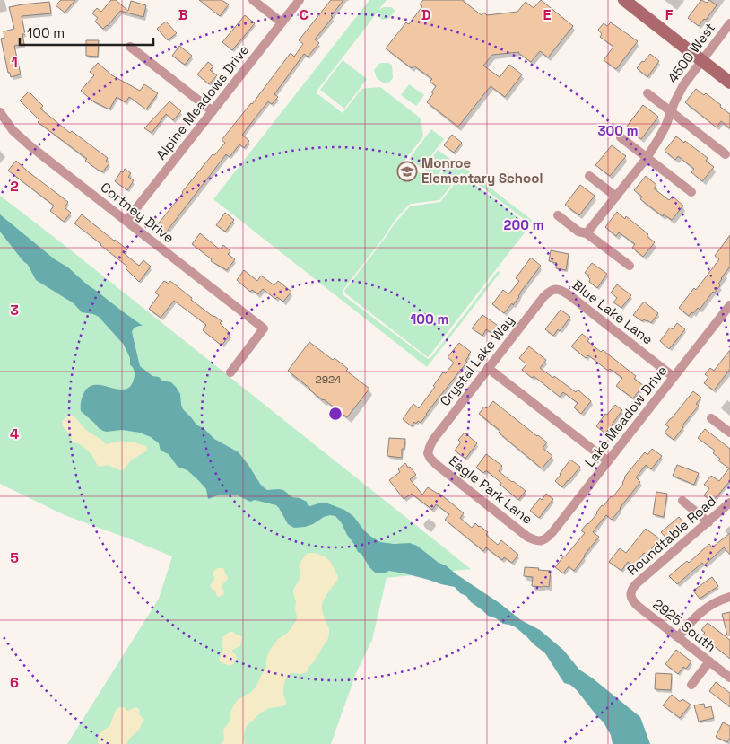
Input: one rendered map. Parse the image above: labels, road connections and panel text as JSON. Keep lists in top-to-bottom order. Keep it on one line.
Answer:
{"streets":{"street":["4500 West","Alpine Meadows Drive","Cortney Drive","Blue Lake Lane","Crystal Lake Way","Lake Meadow Drive","Eagle Park Lane","Roundtable Road","2925 South"]},"crossings":[["Alpine Meadows Drive","Cortney Drive"],["Blue Lake Lane","Crystal Lake Way"],["Blue Lake Lane","Lake Meadow Drive"],["Crystal Lake Way","Eagle Park Lane"],["Lake Meadow Drive","Eagle Park Lane"],["Roundtable Road","2925 South"]],"places":{"school or university":["Monroe Elementary School"]},"house_numbers":["2924"],"scale_bar":"100 m","grid":{"columns":["B","C","D","E","F"],"rows":["1","2","3","4","5","6"]},"rings":["300 m","200 m","100 m"]}
